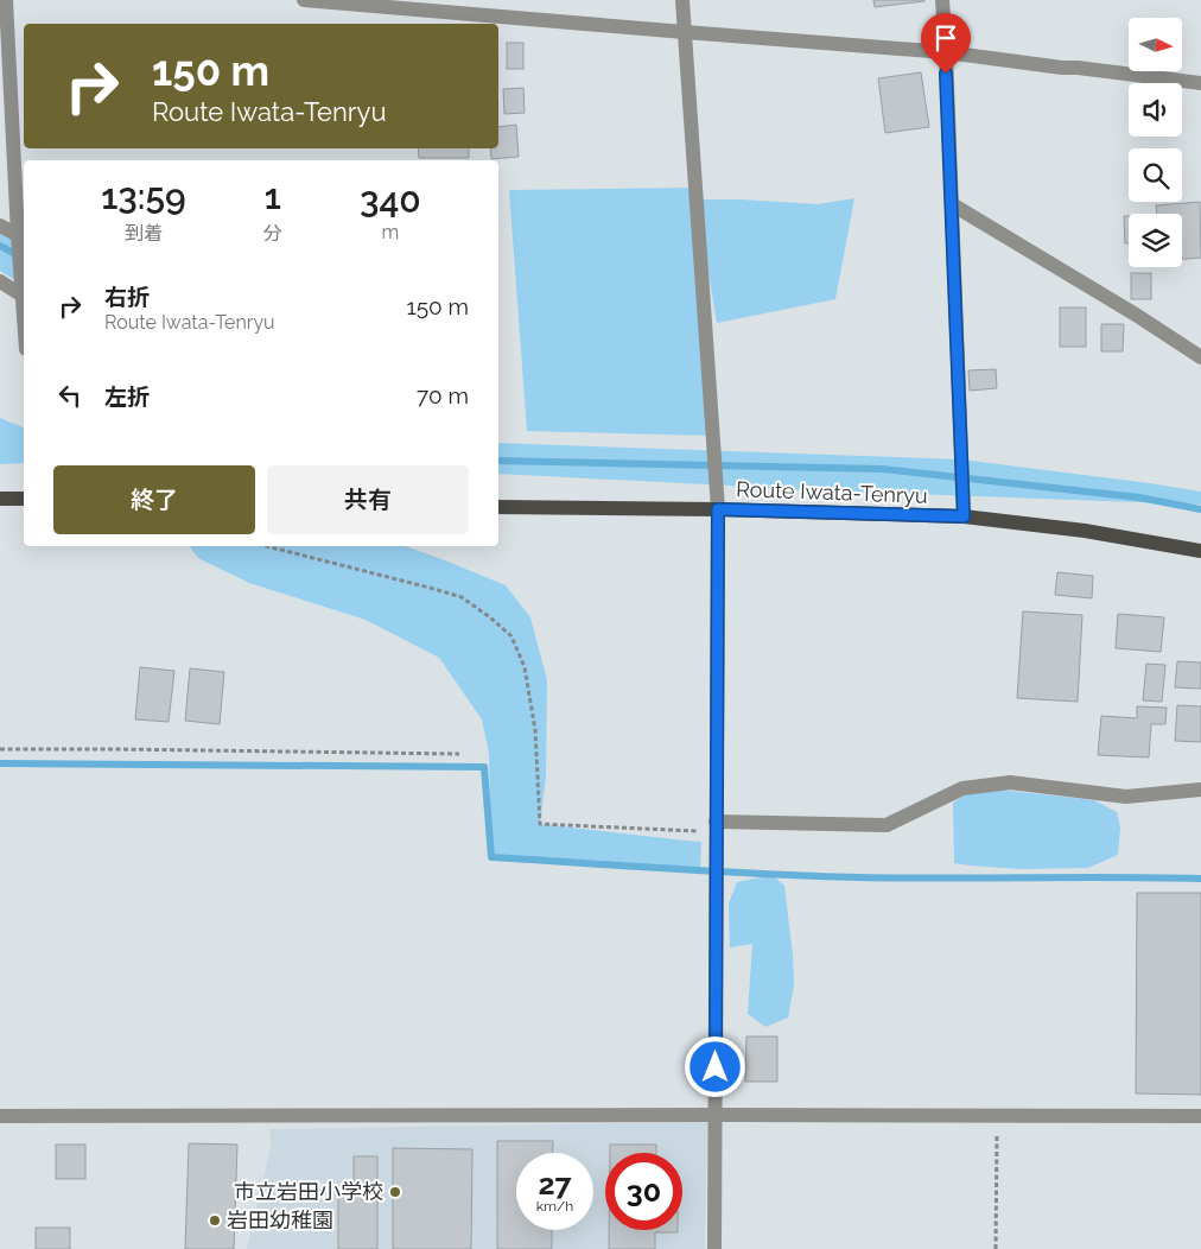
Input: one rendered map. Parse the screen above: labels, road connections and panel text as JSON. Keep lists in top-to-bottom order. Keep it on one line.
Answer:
{"streets":{"main road":["Route Iwata-Tenryu"]},"places":["市立岩田小学校","岩田幼稚園"],"north":"right","page":{"turn":["150 m","Route Iwata-Tenryu"],"eta":["13:59","到着","1","分","340","m"],"list":[{"name":"右折","note":"Route Iwata-Tenryu","value":"150 m"},{"name":"左折","value":"70 m"}],"buttons":["終了","共有"],"speed":"27 km/h","limit":"30"}}
